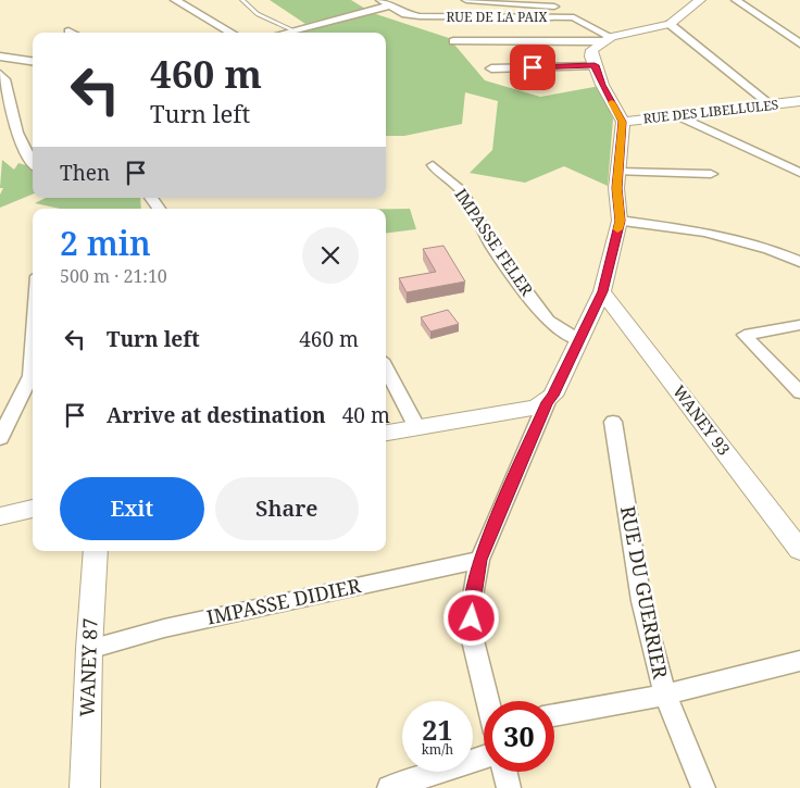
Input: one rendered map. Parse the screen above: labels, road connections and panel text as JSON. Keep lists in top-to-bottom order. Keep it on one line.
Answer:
{"streets":{"street":["RUE DE LA PAIX","RUE DES LIBELLULES","IMPASSE FELER","WANEY 93","RUE DU GUERRIER","IMPASSE DIDIER","WANEY 87"]},"crossings":[["IMPASSE DIDIER","WANEY 87"]],"page":{"turn":["460 m","Turn left"],"then":"Then","heading":["2 min","500 m · 21:10"],"list":[{"name":"Turn left","value":"460 m"},{"name":"Arrive at destination","value":"40 m"}],"buttons":["Exit","Share"],"speed":"21 km/h","limit":"30"}}
